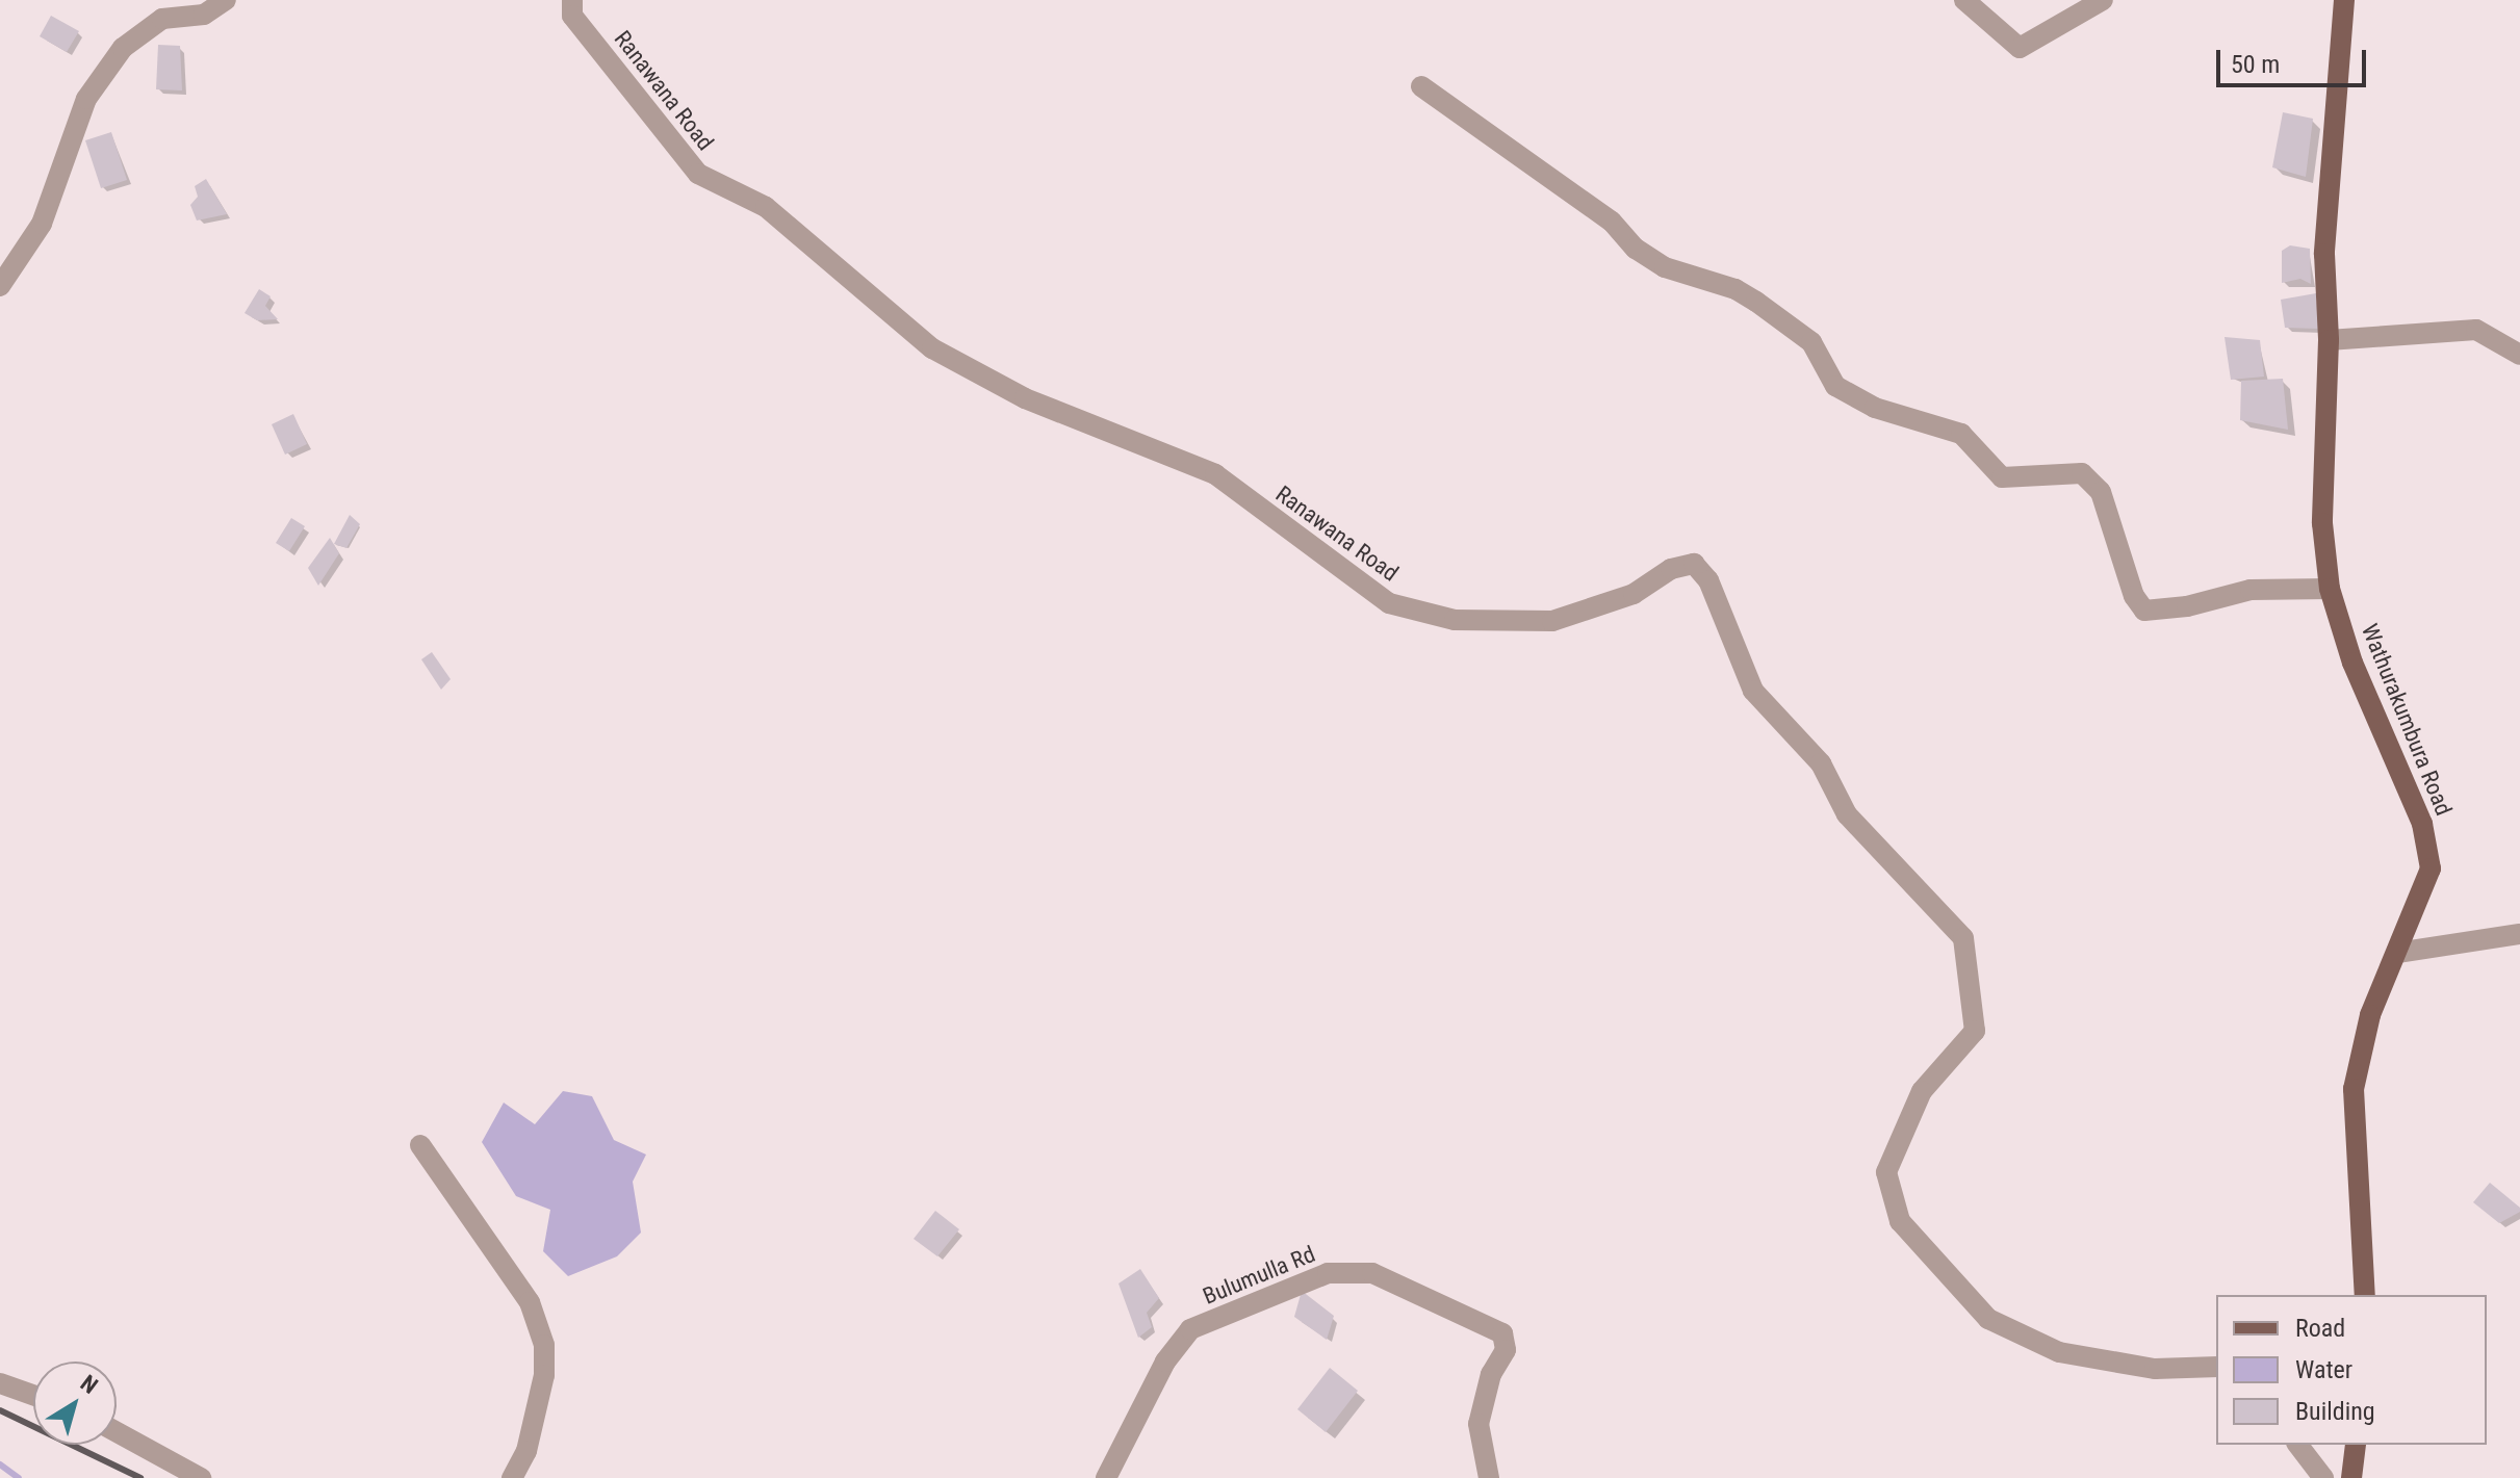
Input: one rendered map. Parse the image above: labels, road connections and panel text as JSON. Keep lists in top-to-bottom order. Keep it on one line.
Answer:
{"streets":{"main road":["Wathurakumbura Road"],"street":["Ranawana Road","Bulumulla Rd"]},"legend":["Road","Water","Building"],"scale_bar":"50 m","north":"top right"}
